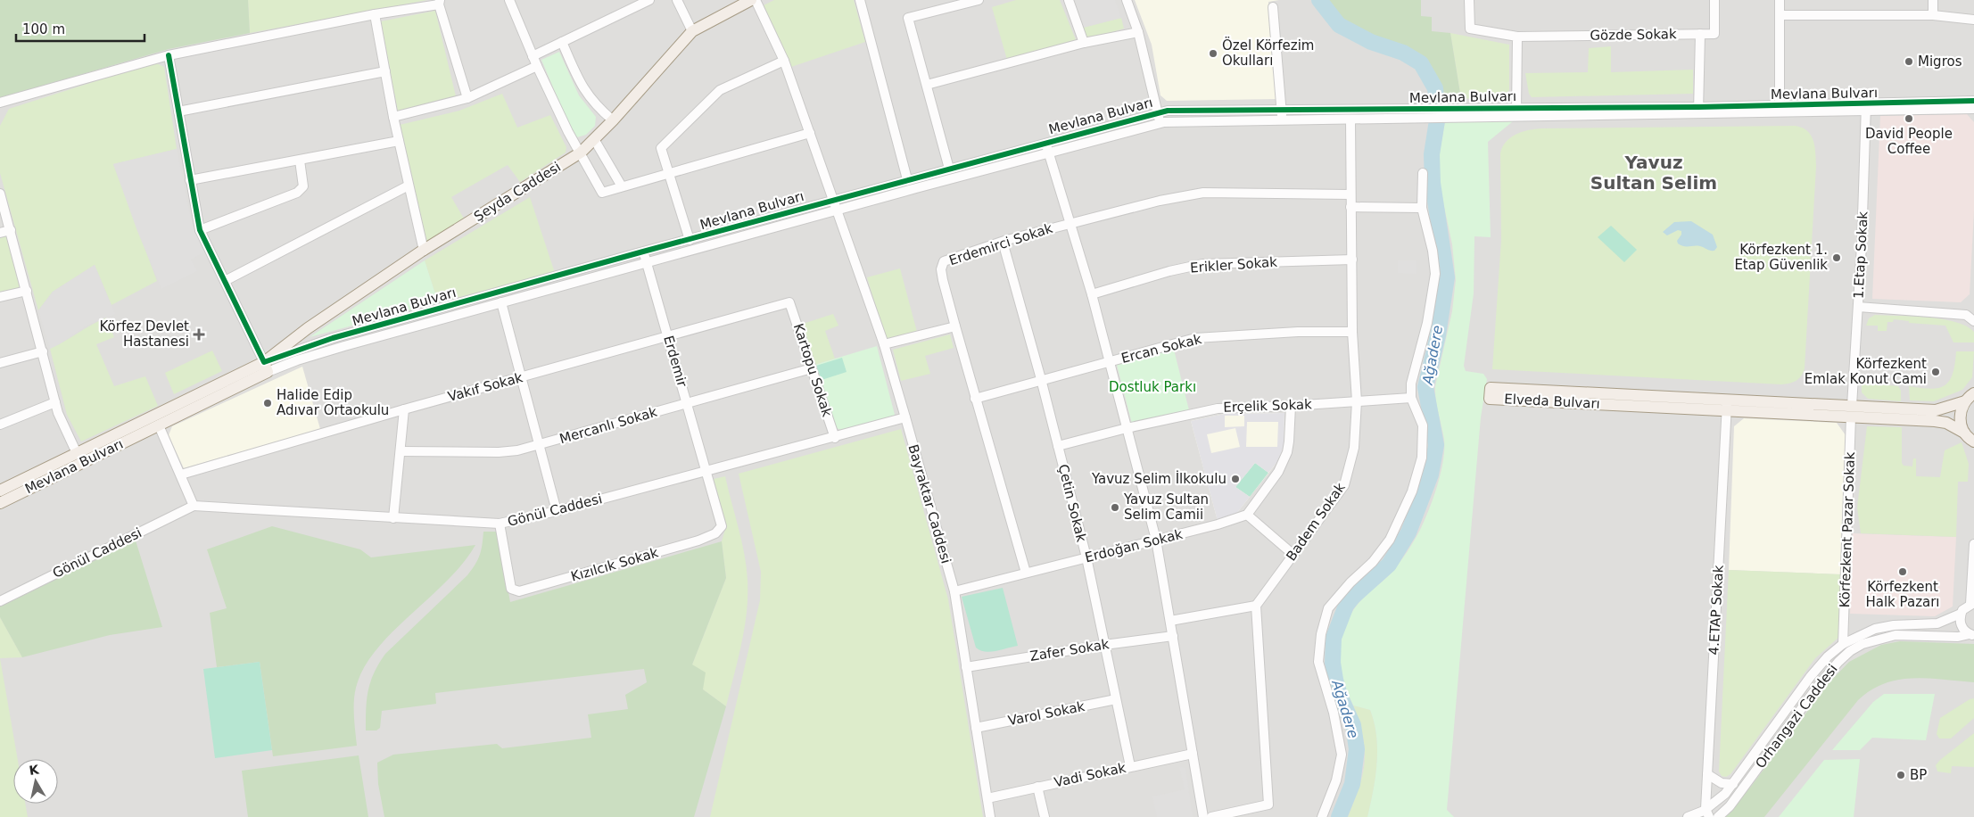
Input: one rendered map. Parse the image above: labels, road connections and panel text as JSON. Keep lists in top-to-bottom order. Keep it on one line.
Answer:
{"streets":{"main road":["Mevlana Bulvarı","Şeyda Caddesi","Elveda Bulvarı"],"street":["Gözde Sokak","Erdemirci Sokak","1.Etap Sokak","Erikler Sokak","Ercan Sokak","Erdemir","Kartopu Sokak","Vakıf Sokak","Erçelik Sokak","Mercanlı Sokak","Çetin Sokak","Bayraktar Caddesi","Gönül Caddesi","Badem Sokak","Körfezkent Pazar Sokak","Erdoğan Sokak","Kızılcık Sokak","4.ETAP Sokak","Zafer Sokak","Varol Sokak","Orhangazi Caddesi","Vadi Sokak"]},"crossings":[["Mevlana Bulvarı","Şeyda Caddesi"],["Mevlana Bulvarı","1.Etap Sokak"],["Mevlana Bulvarı","Erdemir"],["Mevlana Bulvarı","Bayraktar Caddesi"],["Mevlana Bulvarı","Badem Sokak"],["Erdemirci Sokak","Ercan Sokak"],["Erdemirci Sokak","Çetin Sokak"],["Erdemirci Sokak","Badem Sokak"],["Erdemirci Sokak","Erdoğan Sokak"],["1.Etap Sokak","Elveda Bulvarı"],["1.Etap Sokak","Körfezkent Pazar Sokak"],["Erikler Sokak","Badem Sokak"],["Ercan Sokak","Çetin Sokak"],["Ercan Sokak","Badem Sokak"],["Erdemir","Vakıf Sokak"],["Erdemir","Mercanlı Sokak"],["Erdemir","Gönül Caddesi"],["Erdemir","Kızılcık Sokak"],["Kartopu Sokak","Vakıf Sokak"],["Kartopu Sokak","Mercanlı Sokak"],["Kartopu Sokak","Gönül Caddesi"],["Elveda Bulvarı","Körfezkent Pazar Sokak"],["Elveda Bulvarı","4.ETAP Sokak"],["Erçelik Sokak","Çetin Sokak"],["Erçelik Sokak","Badem Sokak"],["Çetin Sokak","Erdoğan Sokak"],["Çetin Sokak","Zafer Sokak"],["Çetin Sokak","Varol Sokak"],["Çetin Sokak","Vadi Sokak"],["Bayraktar Caddesi","Gönül Caddesi"],["Bayraktar Caddesi","Erdoğan Sokak"],["Bayraktar Caddesi","Zafer Sokak"],["Bayraktar Caddesi","Varol Sokak"],["Bayraktar Caddesi","Vadi Sokak"],["Gönül Caddesi","Kızılcık Sokak"],["Körfezkent Pazar Sokak","Orhangazi Caddesi"],["4.ETAP Sokak","Orhangazi Caddesi"]],"districts":["Yavuz Sultan Selim"],"water":["Ağadere"],"parks":["Dostluk Parkı"],"places":{"other":["Özel Körfezim Okulları","Migros","David People Coffee","Körfezkent 1. Etap Güvenlik","Körfezkent Emlak Konut Cami","Halide Edip Adıvar Ortaokulu","Yavuz Selim İlkokulu","Yavuz Sultan Selim Camii","Körfezkent Halk Pazarı","BP"],"health":["Körfez Devlet Hastanesi"]},"scale_bar":"100 m","north":"top"}
